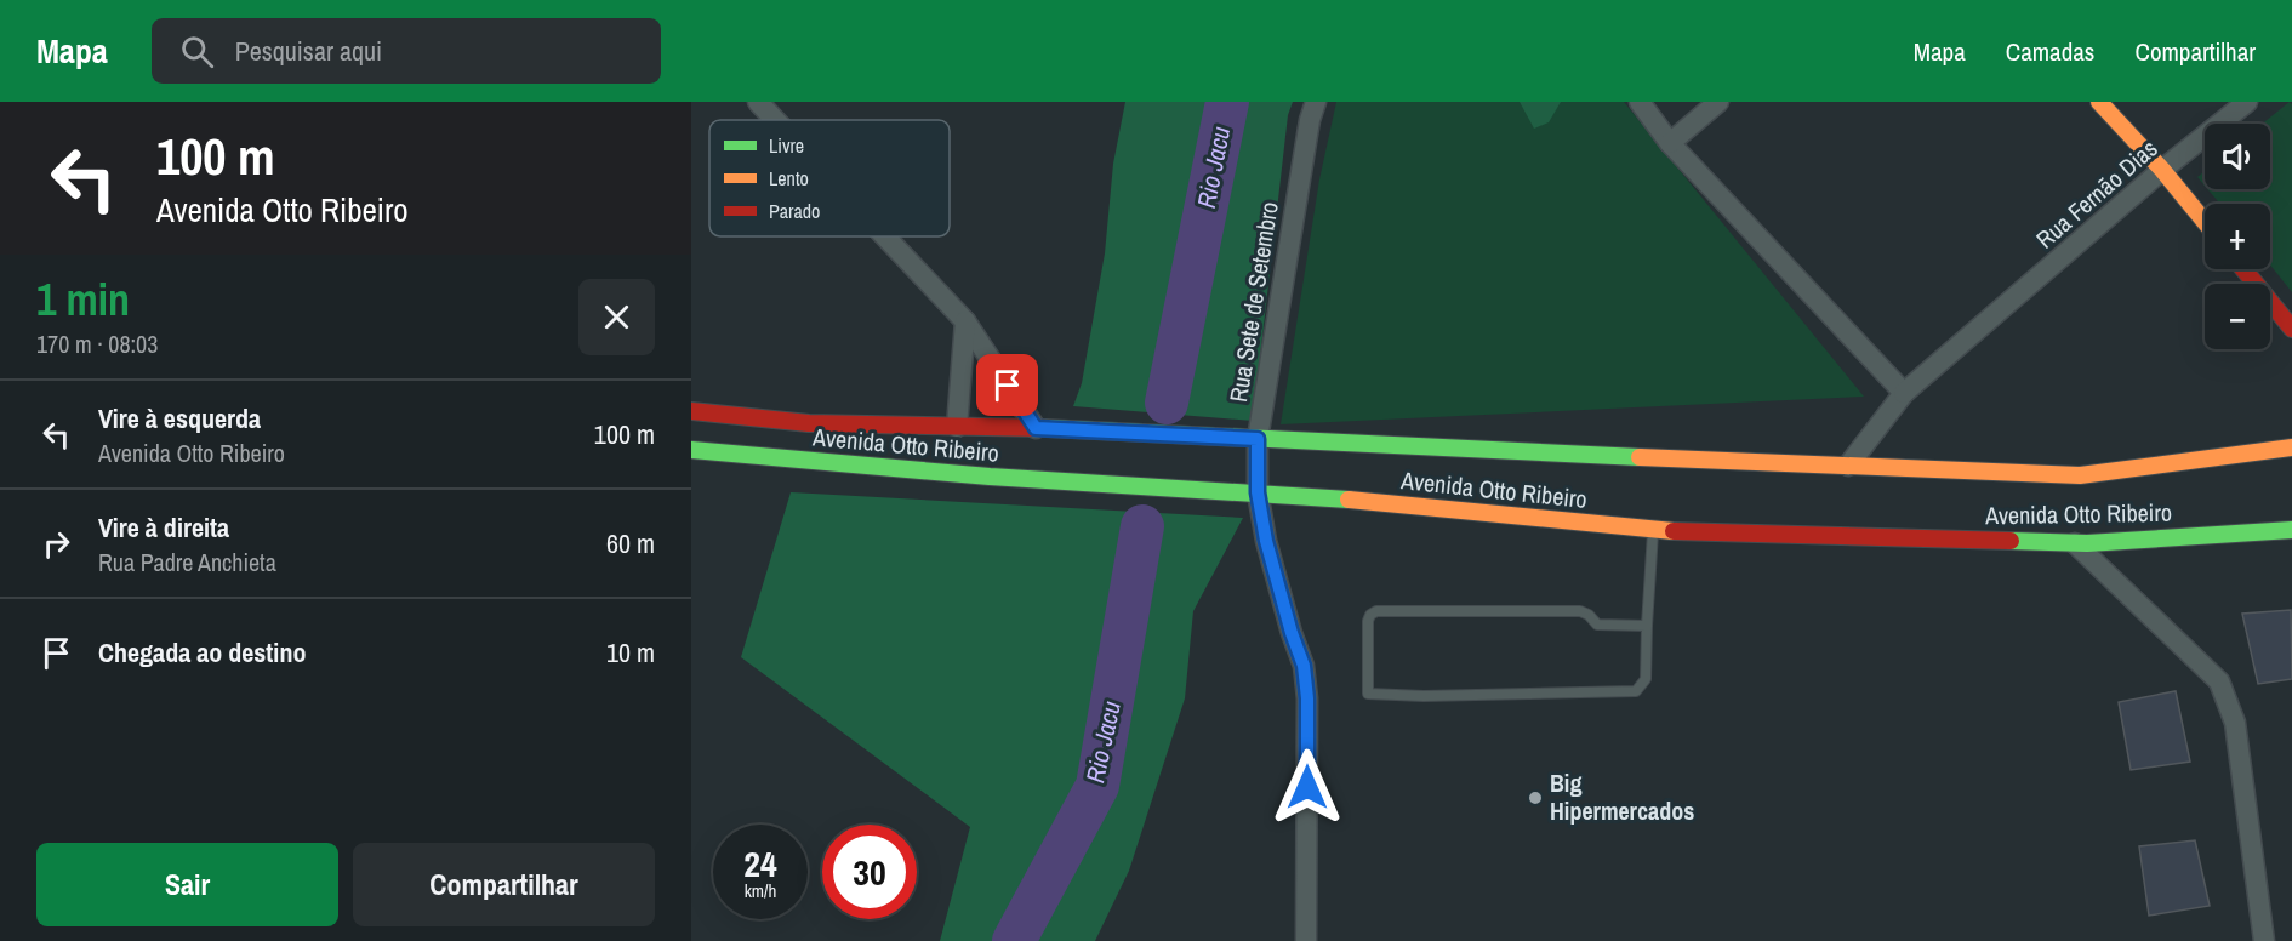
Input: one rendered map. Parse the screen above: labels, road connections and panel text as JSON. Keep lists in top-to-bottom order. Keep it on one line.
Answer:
{"streets":{"main road":["Avenida Otto Ribeiro"],"street":["Rua Fernão Dias","Rua Sete de Setembro"]},"crossings":[["Rua Fernão Dias","Avenida Otto Ribeiro"],["Rua Sete de Setembro","Avenida Otto Ribeiro"]],"water":["Rio Jacu"],"places":["Big Hipermercados"],"legend":["Livre","Lento","Parado"],"page":{"header":"Mapa","search":"Pesquisar aqui","nav":["Mapa","Camadas","Compartilhar"],"turn":["100 m","Avenida Otto Ribeiro"],"map_buttons":["+","−"],"heading":["1 min","170 m · 08:03"],"list":[{"name":"Vire à esquerda","note":"Avenida Otto Ribeiro","value":"100 m"},{"name":"Vire à direita","note":"Rua Padre Anchieta","value":"60 m"},{"name":"Chegada ao destino","value":"10 m"}],"speed":"24 km/h","limit":"30","buttons":["Sair","Compartilhar"]}}
